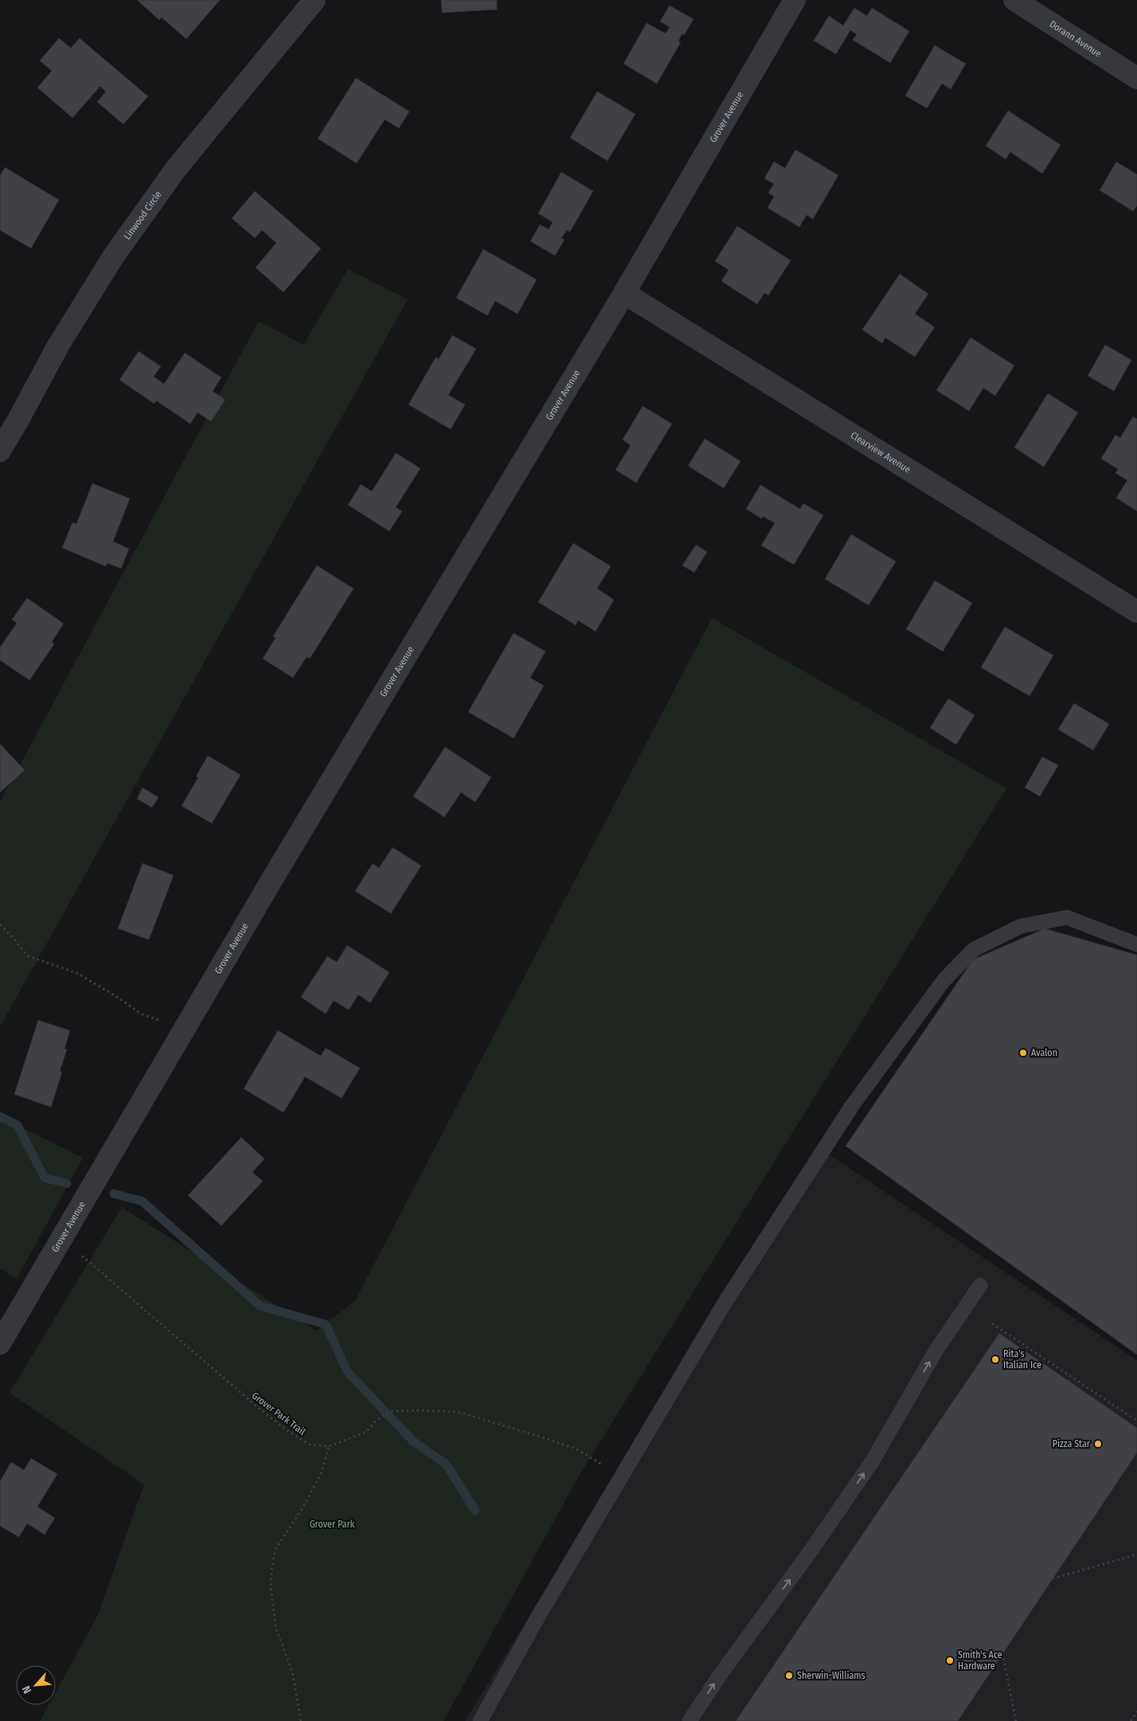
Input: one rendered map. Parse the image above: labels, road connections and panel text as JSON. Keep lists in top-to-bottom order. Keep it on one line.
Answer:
{"streets":{"street":["Dorann Avenue","Grover Avenue","Linwood Circle","Clearview Avenue"],"path":["Grover Park Trail"]},"crossings":[["Grover Avenue","Clearview Avenue"]],"parks":["Grover Park"],"places":["Avalon","Rita's Italian Ice","Pizza Star","Smith's Ace Hardware","Sherwin-Williams"],"north":"bottom left"}
